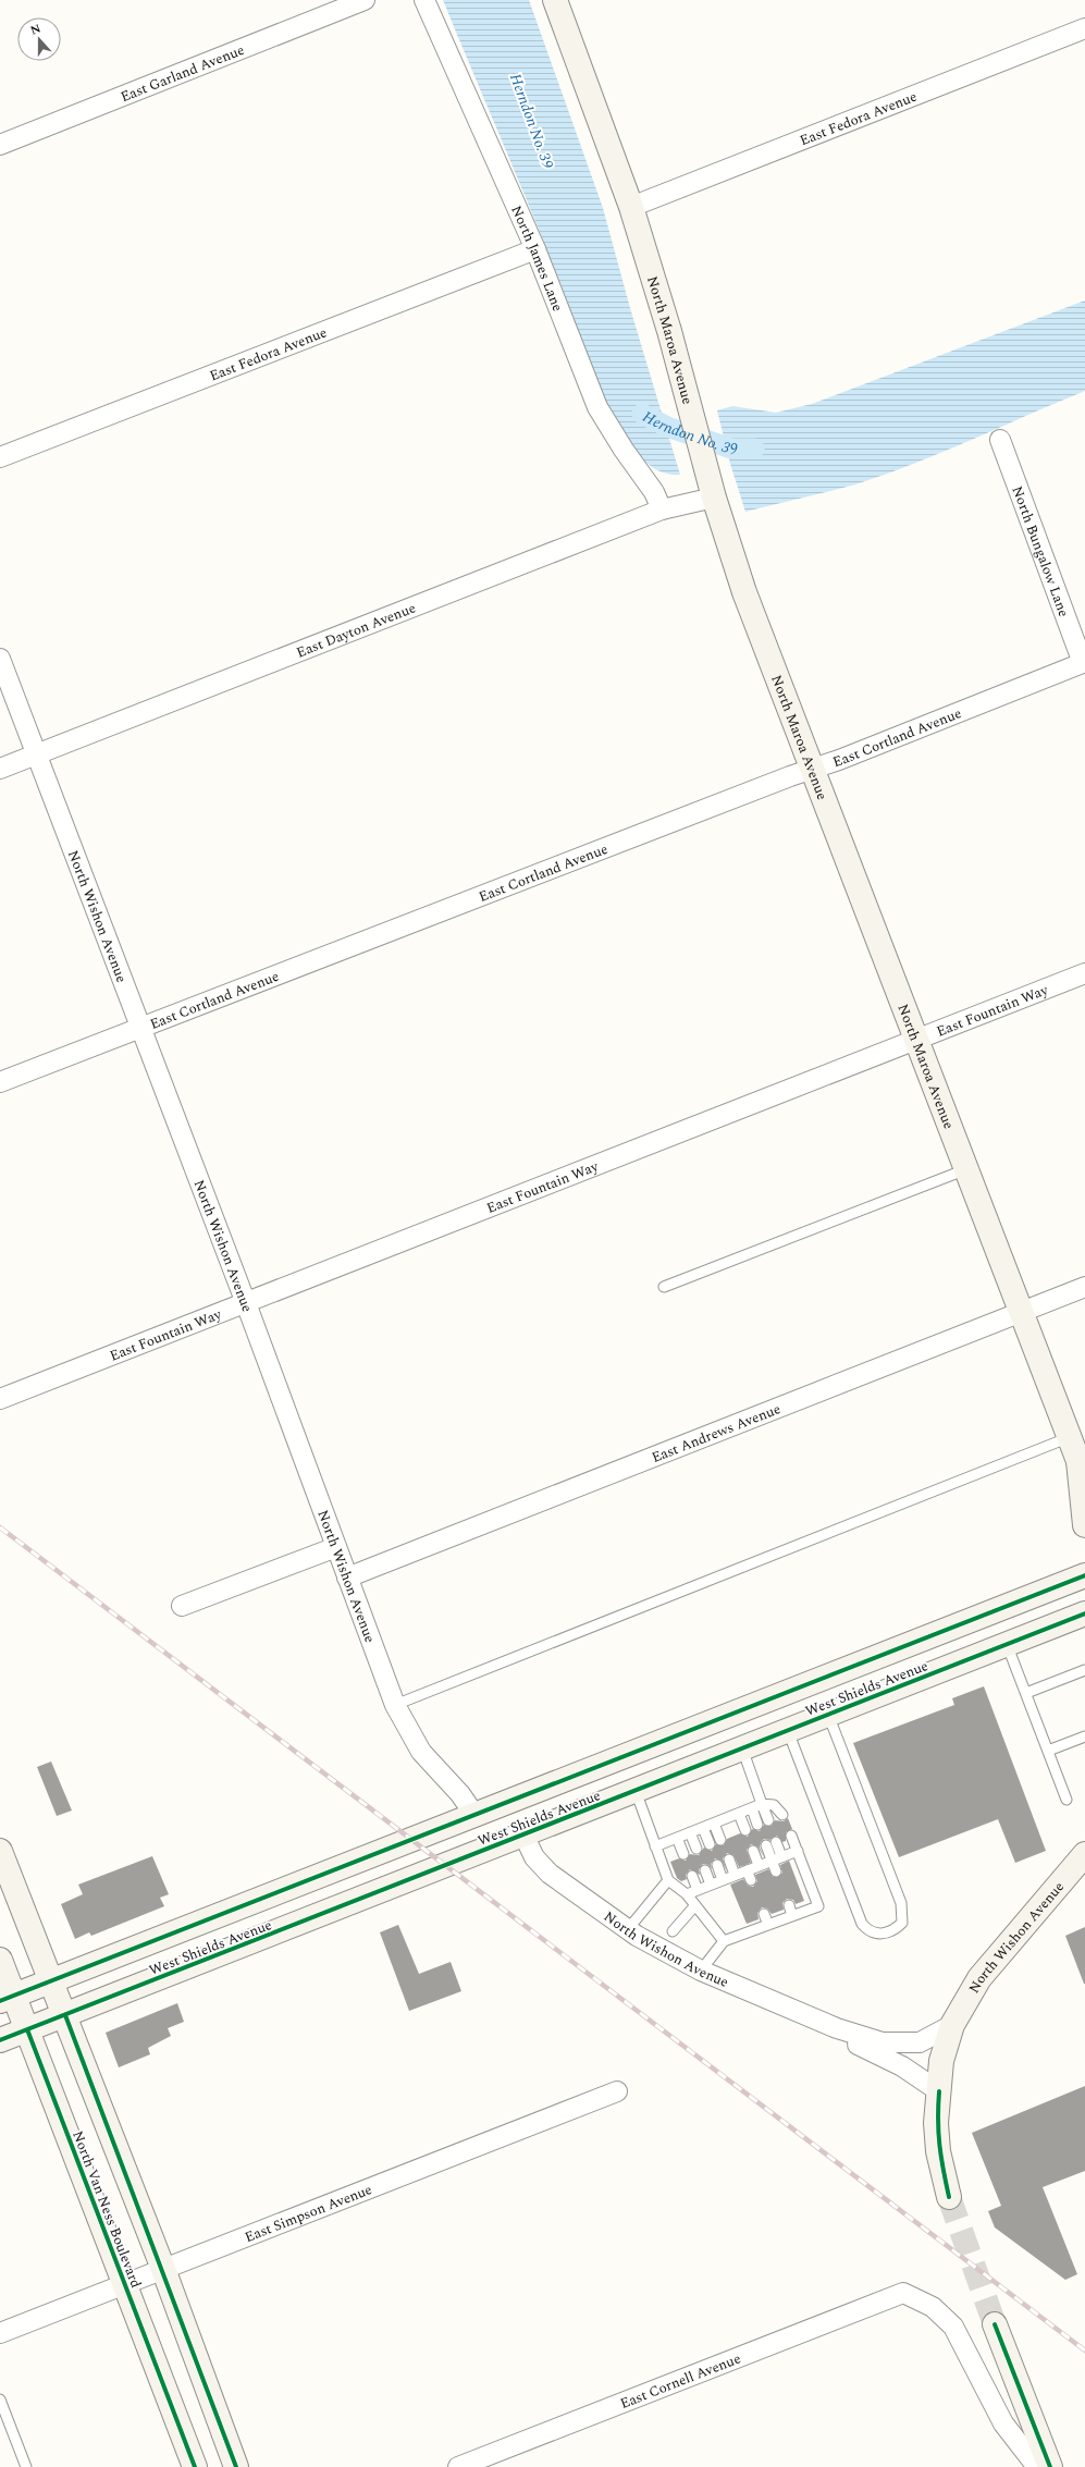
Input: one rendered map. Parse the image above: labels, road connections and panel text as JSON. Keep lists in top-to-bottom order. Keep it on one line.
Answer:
{"streets":{"main road":["North Maroa Avenue","North Wishon Avenue","West Shields Avenue","North Van Ness Boulevard"],"street":["East Garland Avenue","East Fedora Avenue","North James Lane","North Bungalow Lane","East Dayton Avenue","East Cortland Avenue","East Fountain Way","East Andrews Avenue","East Simpson Avenue","East Cornell Avenue"]},"crossings":[["East Fedora Avenue","North James Lane"],["East Fedora Avenue","North Maroa Avenue"],["North James Lane","East Dayton Avenue"],["North Maroa Avenue","East Dayton Avenue"],["North Maroa Avenue","East Cortland Avenue"],["North Maroa Avenue","East Fountain Way"],["North Maroa Avenue","East Andrews Avenue"],["North Bungalow Lane","East Cortland Avenue"],["East Dayton Avenue","North Wishon Avenue"],["East Cortland Avenue","North Wishon Avenue"],["North Wishon Avenue","East Fountain Way"],["North Wishon Avenue","East Andrews Avenue"],["North Wishon Avenue","West Shields Avenue"],["West Shields Avenue","North Van Ness Boulevard"],["North Van Ness Boulevard","East Simpson Avenue"]],"water":["Herndon No. 39"],"north":"top"}
